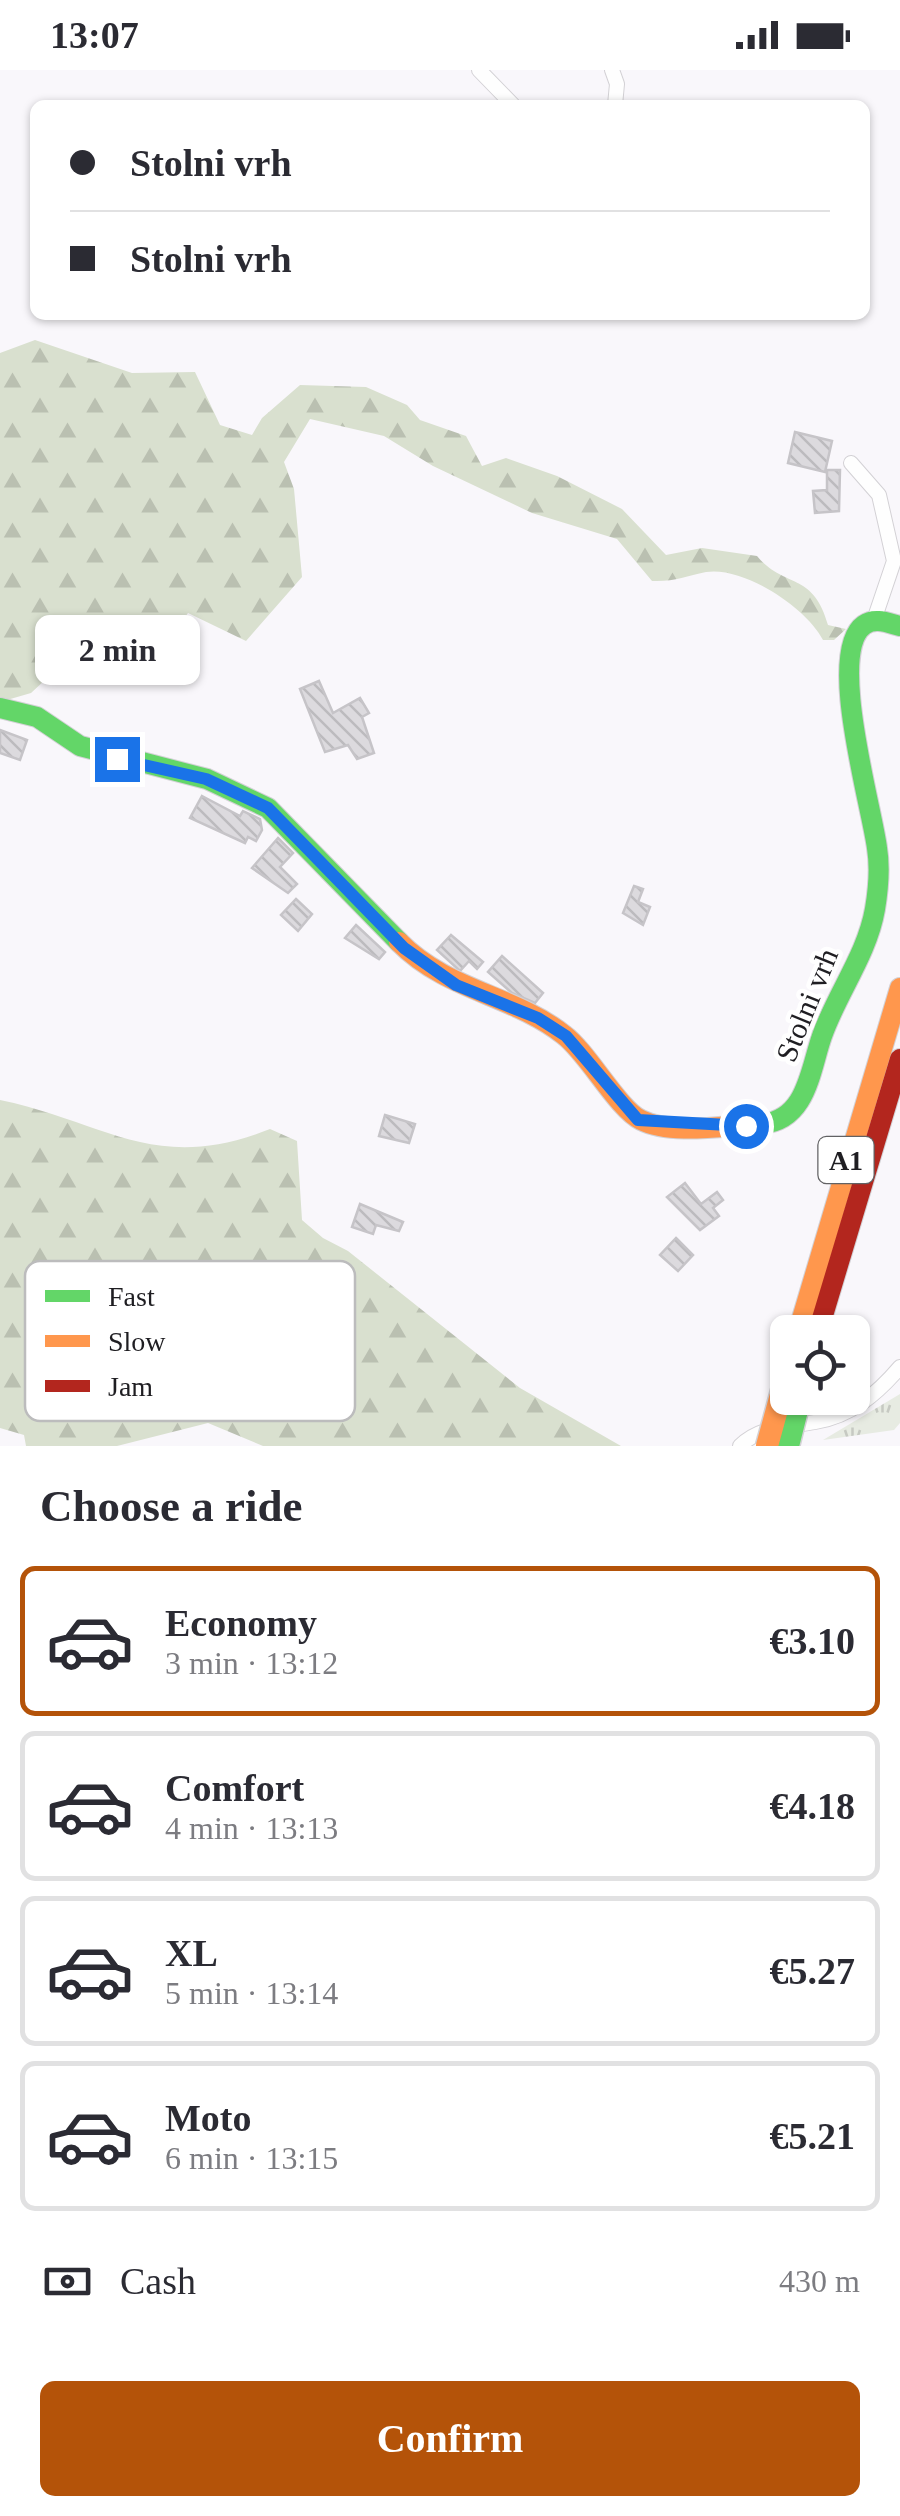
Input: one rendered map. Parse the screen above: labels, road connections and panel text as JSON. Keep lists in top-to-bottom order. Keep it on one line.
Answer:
{"streets":{"main road":["Stolni vrh","A1"]},"legend":["Fast","Slow","Jam"],"page":{"status":"13:07","banner":["Stolni vrh","Stolni vrh"],"bubble":"2 min","heading":"Choose a ride","list":[{"name":"Economy","note":"3 min · 13:12","value":"€3.10"},{"name":"Comfort","note":"4 min · 13:13","value":"€4.18"},{"name":"XL","note":"5 min · 13:14","value":"€5.27"},{"name":"Moto","note":"6 min · 13:15","value":"€5.21"}],"pay":["Cash","430 m"],"buttons":"Confirm"}}
